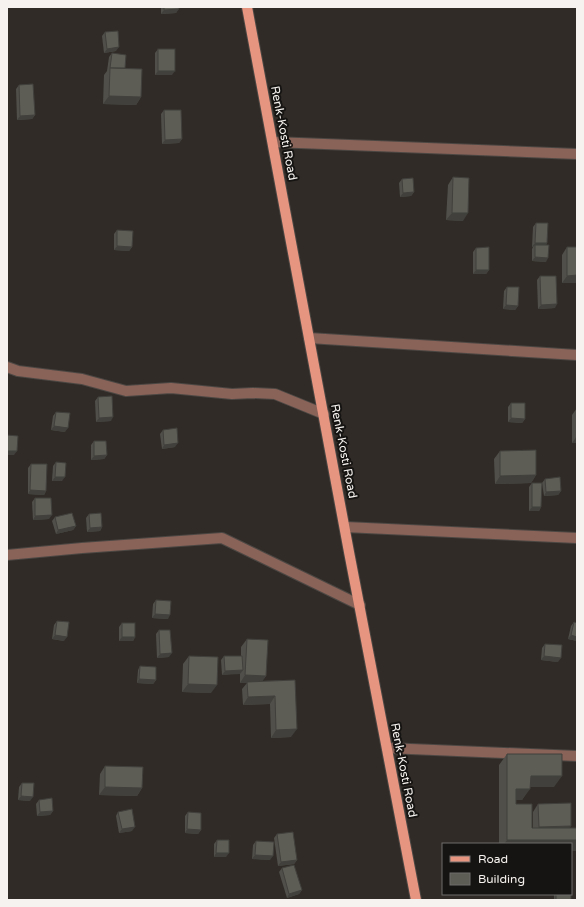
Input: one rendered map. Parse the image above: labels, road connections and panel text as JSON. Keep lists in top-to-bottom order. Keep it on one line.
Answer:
{"streets":{"main road":["Renk-Kosti Road"]},"legend":["Road","Building"]}
